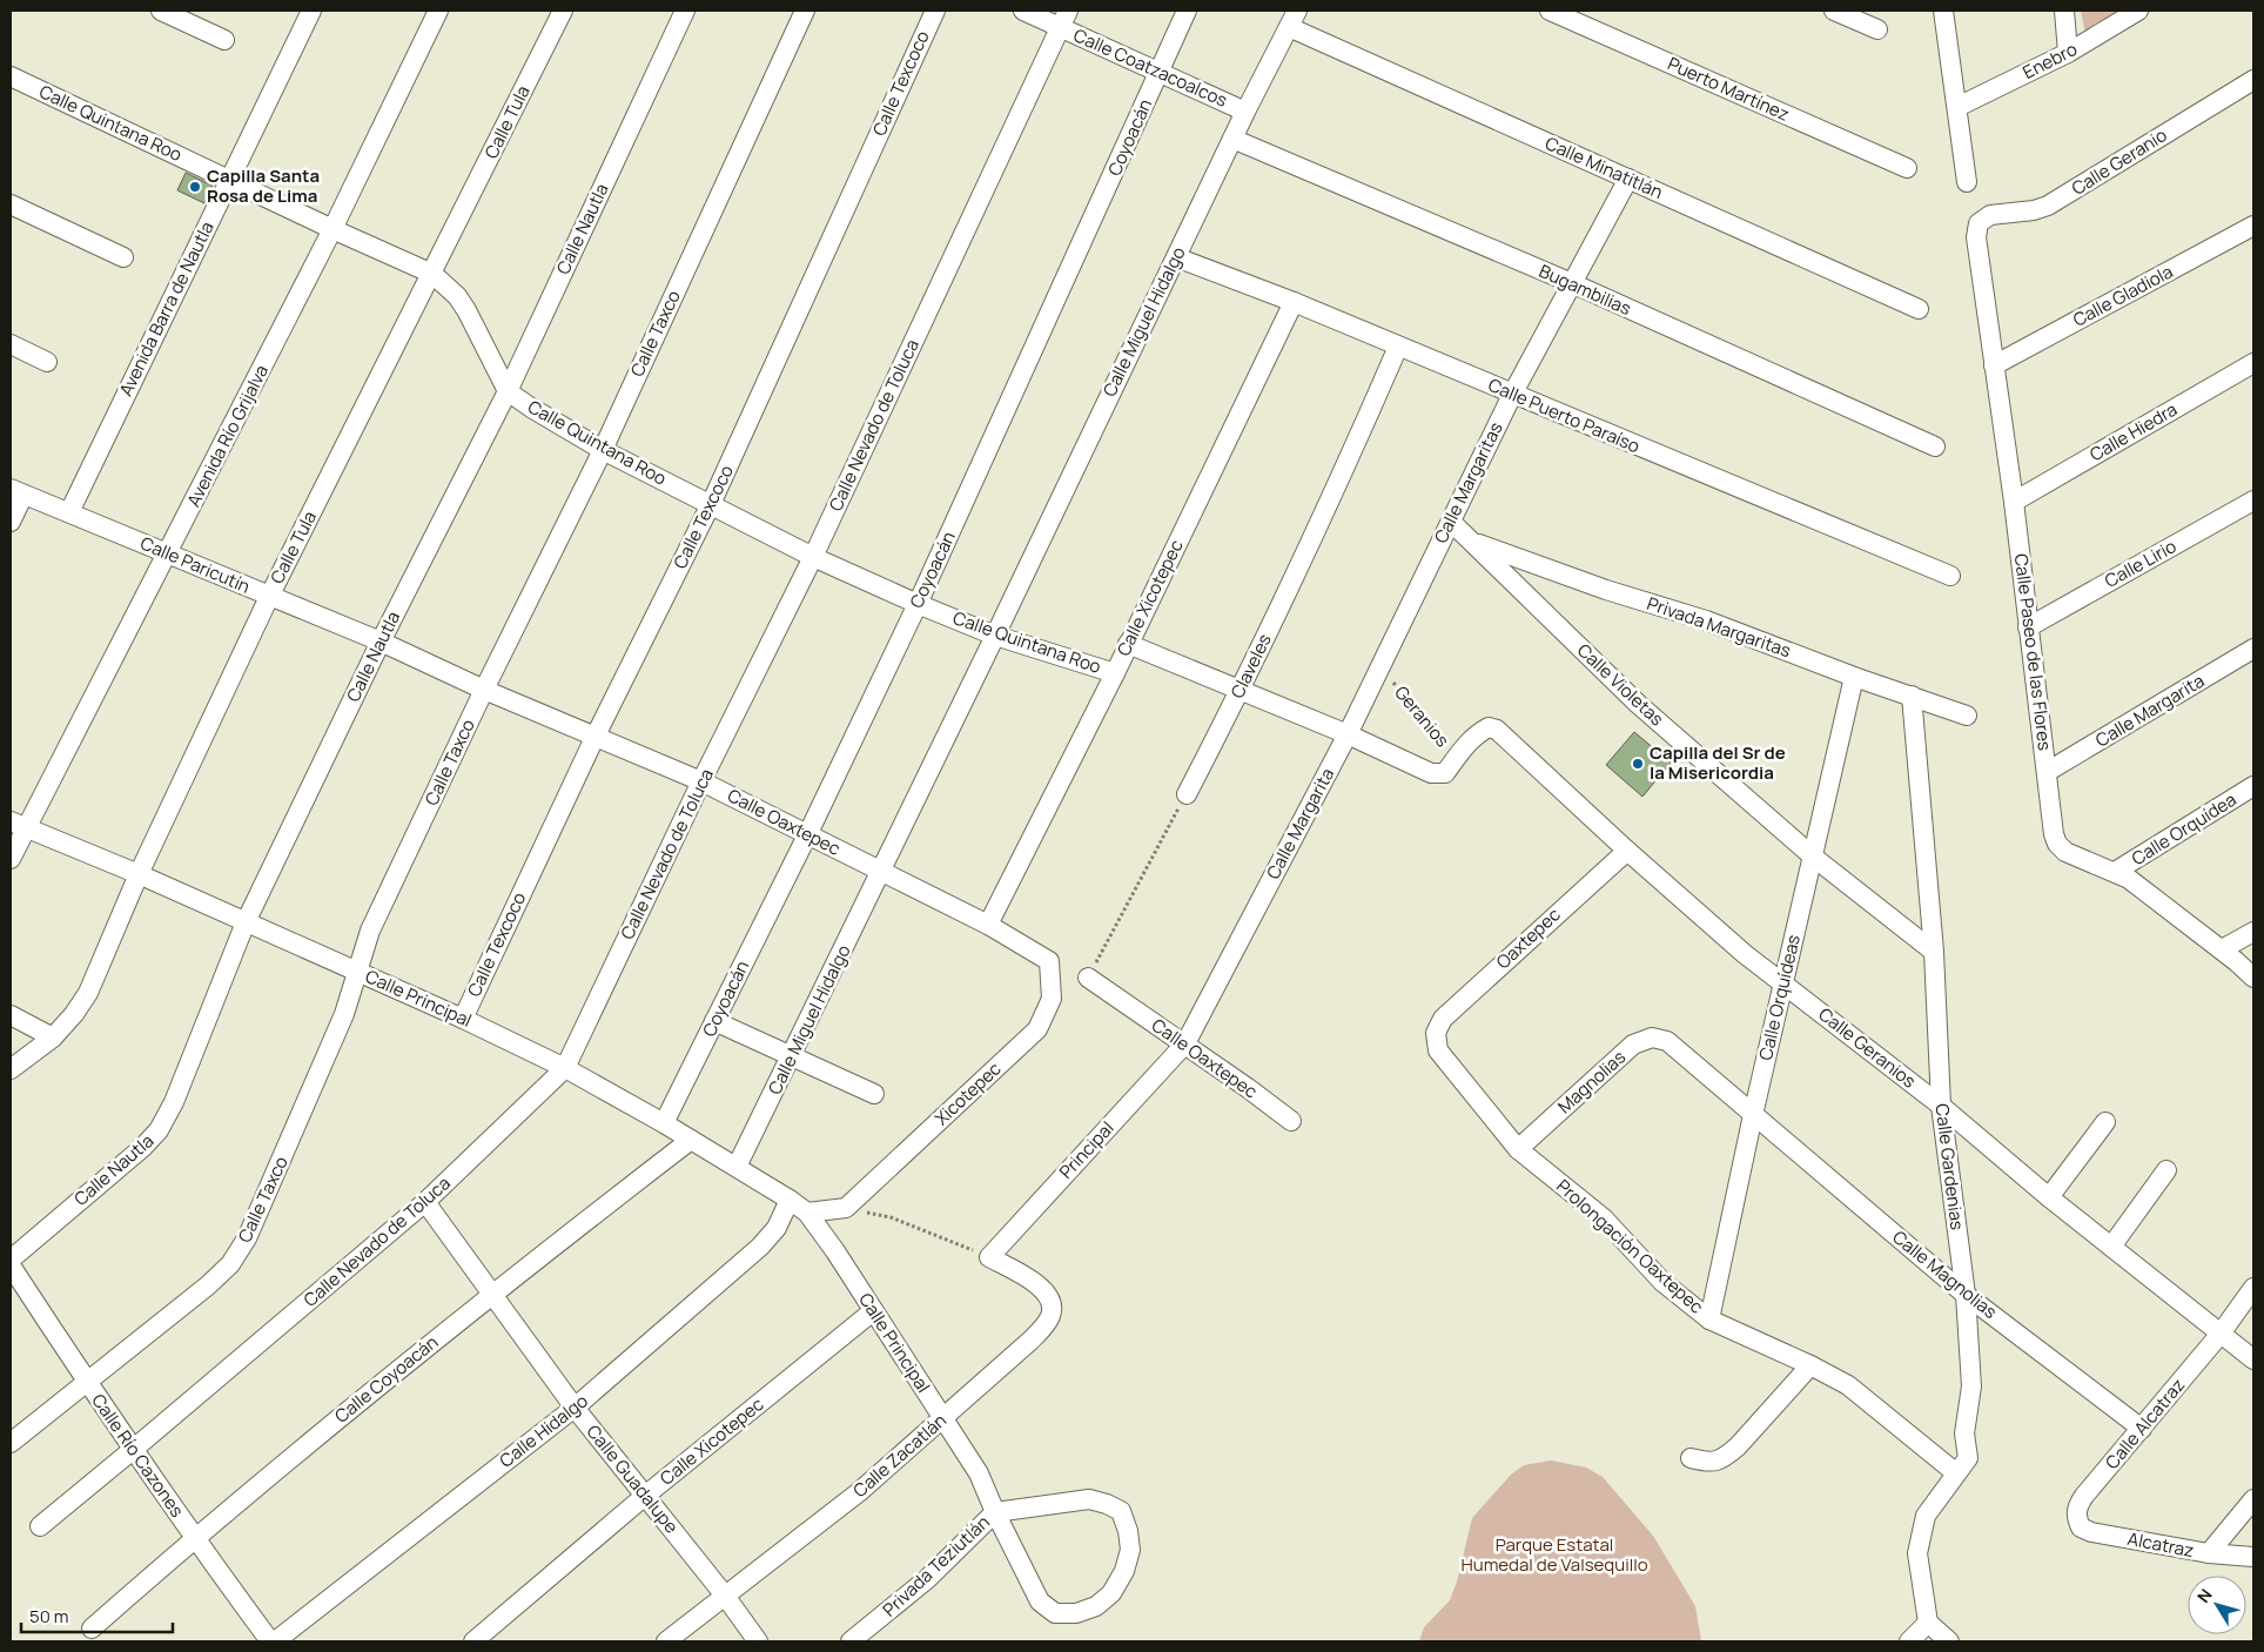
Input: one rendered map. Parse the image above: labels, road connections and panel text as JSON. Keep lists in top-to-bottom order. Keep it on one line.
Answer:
{"streets":{"street":["Enebro","Calle Coatzacoalcos","Calle Texcoco","Puerto Martínez","Calle Tula","Calle Quintana Roo","Coyoacán","Calle Geranio","Calle Minatitlán","Calle Nautla","Bugambilias","Calle Gladiola","Avenida Barra de Nautla","Calle Miguel Hidalgo","Calle Taxco","Calle Puerto Paraíso","Calle Nevado de Toluca","Calle Hiedra","Avenida Río Grijalva","Calle Margaritas","Calle Lirio","Calle Paricutín","Calle Xicotepec","Privada Margaritas","Calle Paseo de las Flores","Claveles","Calle Violetas","Calle Margarita","Geranios","Calle Oaxtepec","Calle Orquídea","Oaxtepec","Calle Orquídeas","Calle Principal","Calle Geranios","Magnolias","Xicotepec","Principal","Calle Gardenias","Prolongación Oaxtepec","Calle Magnolias","Calle Coyoacán","Calle Alcatraz","Calle Hidalgo","Calle Río Cazones","Calle Zacatlán","Calle Guadalupe","Alcatraz","Privada Teziutlán"]},"crossings":[["Calle Coatzacoalcos","Coyoacán"],["Calle Coatzacoalcos","Calle Miguel Hidalgo"],["Calle Coatzacoalcos","Calle Nevado de Toluca"],["Calle Texcoco","Calle Quintana Roo"],["Calle Texcoco","Calle Oaxtepec"],["Calle Texcoco","Calle Principal"],["Calle Tula","Calle Quintana Roo"],["Calle Tula","Calle Paricutín"],["Calle Tula","Calle Principal"],["Calle Quintana Roo","Coyoacán"],["Calle Quintana Roo","Calle Nautla"],["Calle Quintana Roo","Avenida Barra de Nautla"],["Calle Quintana Roo","Calle Miguel Hidalgo"],["Calle Quintana Roo","Calle Taxco"],["Calle Quintana Roo","Calle Nevado de Toluca"],["Calle Quintana Roo","Avenida Río Grijalva"],["Calle Quintana Roo","Calle Xicotepec"],["Coyoacán","Calle Oaxtepec"],["Coyoacán","Calle Principal"],["Calle Geranio","Calle Paseo de las Flores"],["Calle Minatitlán","Calle Miguel Hidalgo"],["Calle Minatitlán","Calle Margaritas"],["Calle Nautla","Calle Paricutín"],["Calle Nautla","Calle Oaxtepec"],["Calle Nautla","Calle Principal"],["Bugambilias","Calle Miguel Hidalgo"],["Bugambilias","Calle Margaritas"],["Calle Gladiola","Calle Paseo de las Flores"],["Avenida Barra de Nautla","Calle Paricutín"],["Calle Miguel Hidalgo","Calle Puerto Paraíso"],["Calle Miguel Hidalgo","Calle Oaxtepec"],["Calle Miguel Hidalgo","Calle Principal"],["Calle Taxco","Calle Oaxtepec"],["Calle Taxco","Calle Principal"],["Calle Taxco","Calle Río Cazones"],["Calle Puerto Paraíso","Calle Margaritas"],["Calle Puerto Paraíso","Calle Xicotepec"],["Calle Puerto Paraíso","Claveles"],["Calle Nevado de Toluca","Calle Oaxtepec"],["Calle Nevado de Toluca","Calle Principal"],["Calle Nevado de Toluca","Calle Río Cazones"],["Calle Nevado de Toluca","Calle Guadalupe"],["Calle Hiedra","Calle Paseo de las Flores"],["Avenida Río Grijalva","Calle Paricutín"],["Avenida Río Grijalva","Calle Principal"],["Calle Margaritas","Calle Violetas"],["Calle Margaritas","Calle Margarita"],["Calle Lirio","Calle Paseo de las Flores"],["Calle Paricutín","Calle Oaxtepec"],["Calle Xicotepec","Calle Oaxtepec"],["Calle Xicotepec","Calle Principal"],["Calle Xicotepec","Calle Guadalupe"],["Privada Margaritas","Calle Violetas"],["Privada Margaritas","Calle Orquídeas"],["Privada Margaritas","Calle Gardenias"],["Calle Paseo de las Flores","Calle Margarita"],["Calle Paseo de las Flores","Calle Orquídea"],["Calle Violetas","Calle Orquídeas"],["Calle Violetas","Calle Gardenias"],["Calle Margarita","Geranios"],["Calle Margarita","Calle Oaxtepec"],["Calle Margarita","Principal"],["Geranios","Calle Geranios"],["Calle Oaxtepec","Xicotepec"],["Calle Oaxtepec","Principal"],["Oaxtepec","Calle Geranios"],["Oaxtepec","Prolongación Oaxtepec"],["Calle Orquídeas","Calle Geranios"],["Calle Orquídeas","Magnolias"],["Calle Orquídeas","Prolongación Oaxtepec"],["Calle Orquídeas","Calle Magnolias"],["Calle Principal","Calle Coyoacán"],["Calle Principal","Calle Hidalgo"],["Calle Principal","Calle Zacatlán"],["Calle Principal","Privada Teziutlán"],["Calle Geranios","Calle Gardenias"],["Calle Geranios","Calle Alcatraz"],["Magnolias","Prolongación Oaxtepec"],["Magnolias","Calle Magnolias"],["Principal","Calle Zacatlán"],["Calle Gardenias","Prolongación Oaxtepec"],["Calle Gardenias","Calle Magnolias"],["Calle Magnolias","Calle Alcatraz"],["Calle Coyoacán","Calle Río Cazones"],["Calle Coyoacán","Calle Guadalupe"],["Calle Alcatraz","Alcatraz"],["Calle Hidalgo","Calle Guadalupe"],["Calle Zacatlán","Calle Guadalupe"]],"parks":["Parque Estatal Humedal de Valsequillo"],"places":["Capilla Santa Rosa de Lima","Capilla del Sr de la Misericordia"],"scale_bar":"50 m","north":"top left"}
